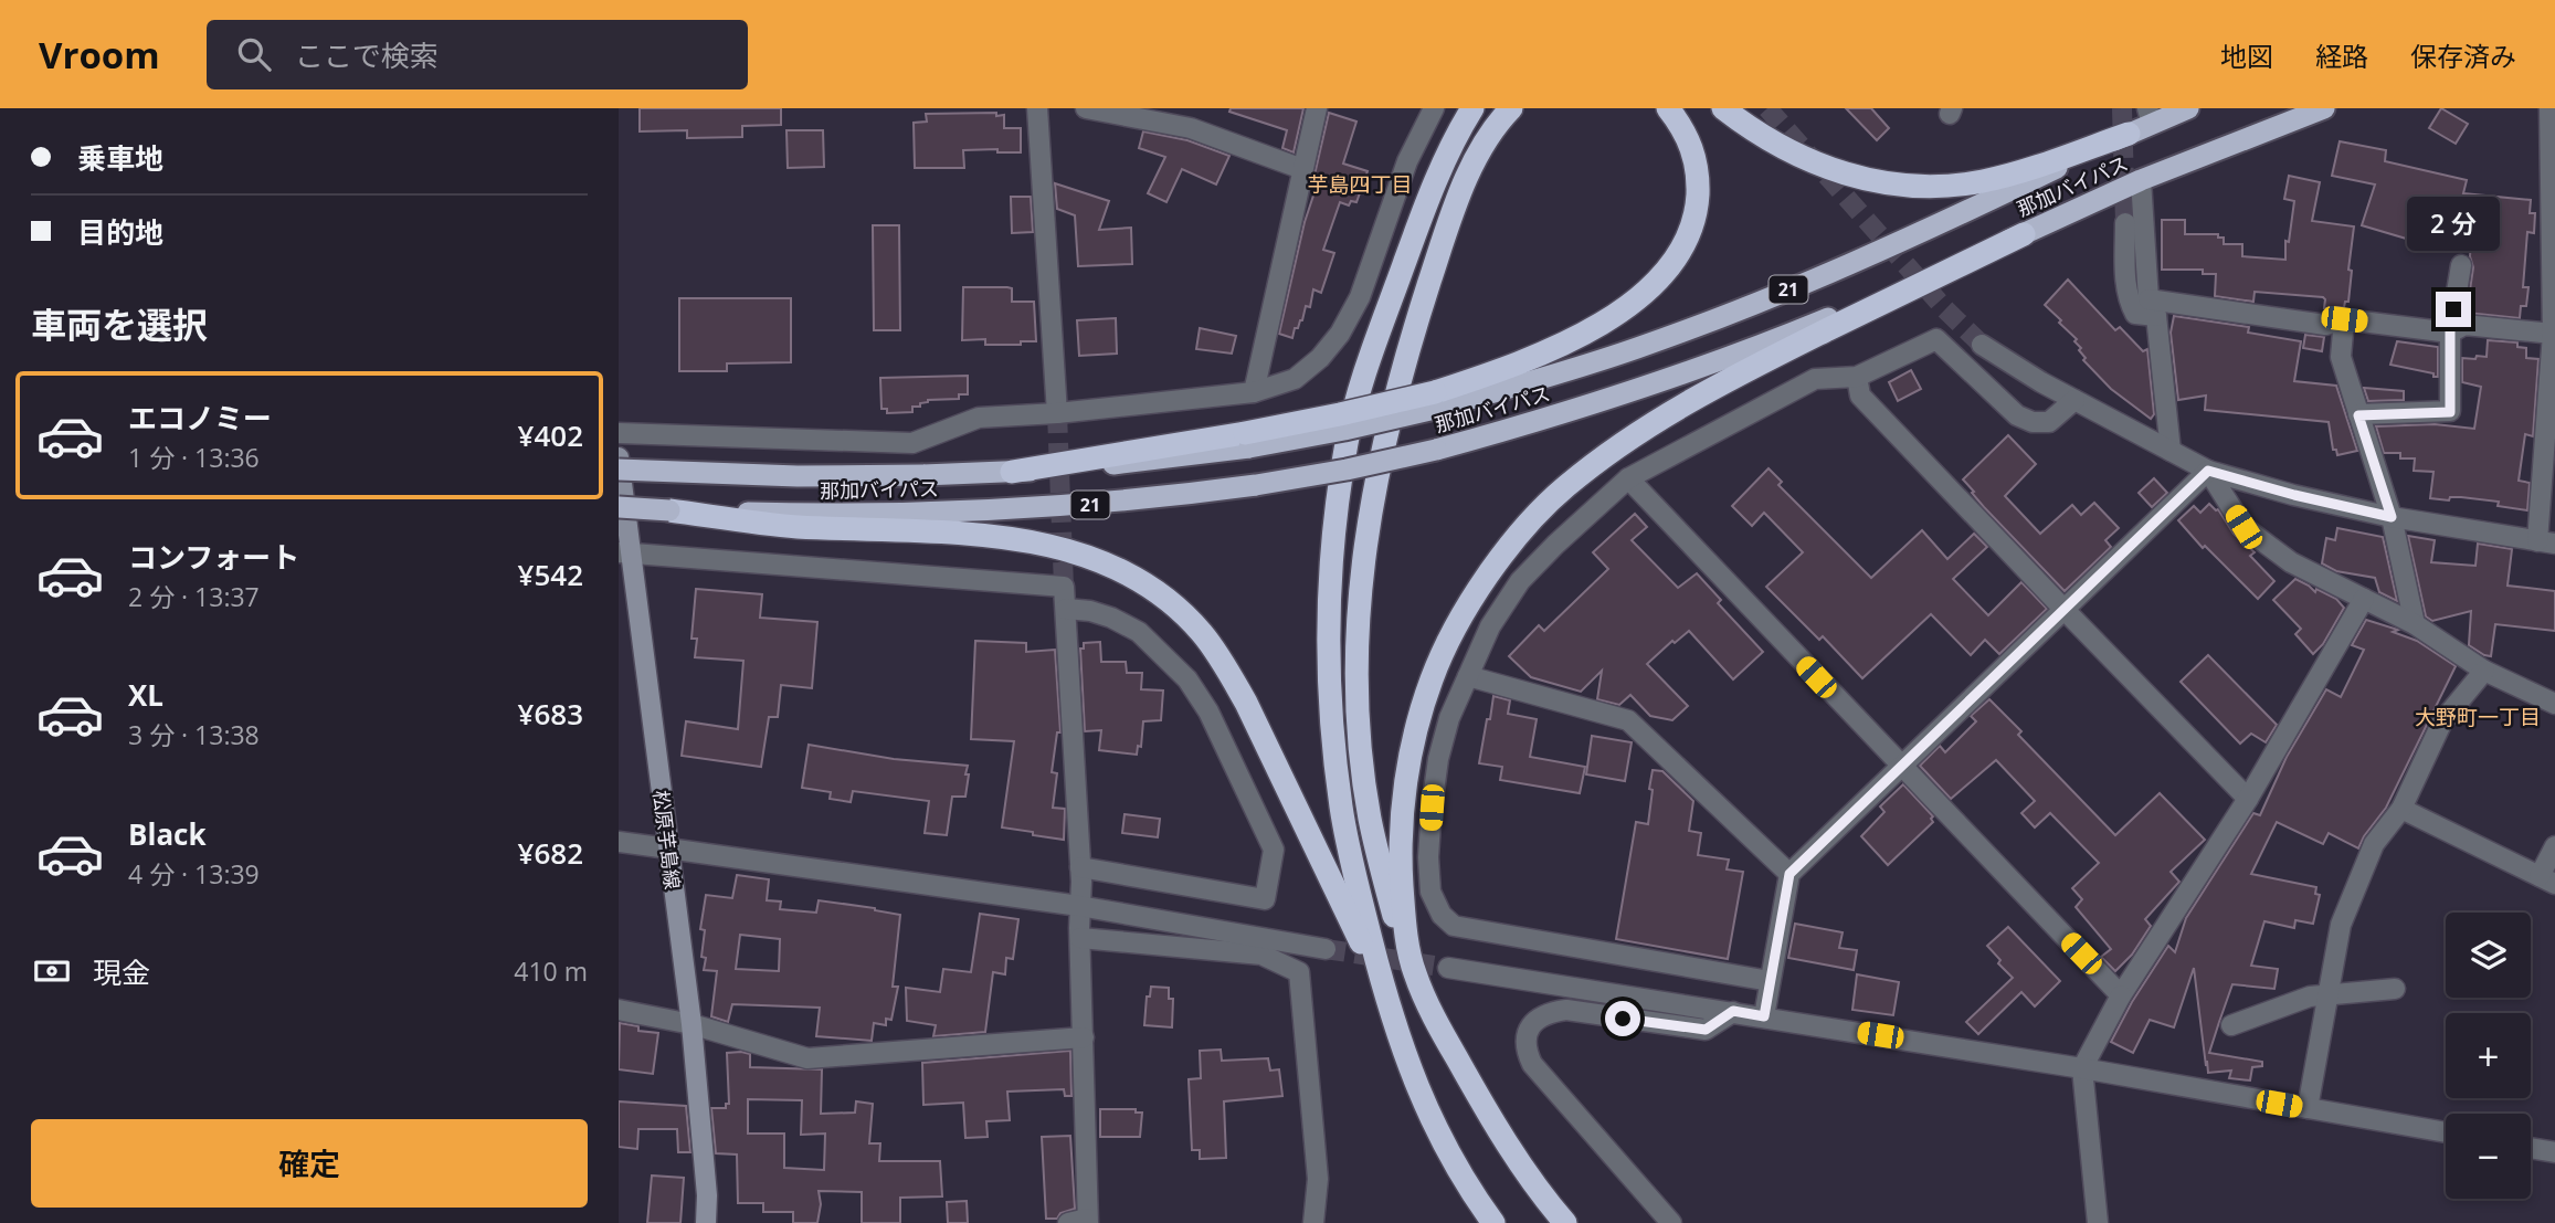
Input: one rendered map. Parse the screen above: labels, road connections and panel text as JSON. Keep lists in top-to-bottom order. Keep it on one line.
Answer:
{"streets":{"highway":["那加バイパス","21"],"main road":["松原芋島線"]},"districts":["芋島四丁目","大野町一丁目"],"page":{"header":"Vroom","search":"ここで検索","nav":["地図","経路","保存済み"],"banner":["乗車地","目的地"],"bubble":"2 分","heading":"車両を選択","list":[{"name":"エコノミー","note":"1 分 · 13:36","value":"¥402"},{"name":"コンフォート","note":"2 分 · 13:37","value":"¥542"},{"name":"XL","note":"3 分 · 13:38","value":"¥683"},{"name":"Black","note":"4 分 · 13:39","value":"¥682"}],"map_buttons":["+","−"],"pay":["現金","410 m"],"buttons":"確定"}}
